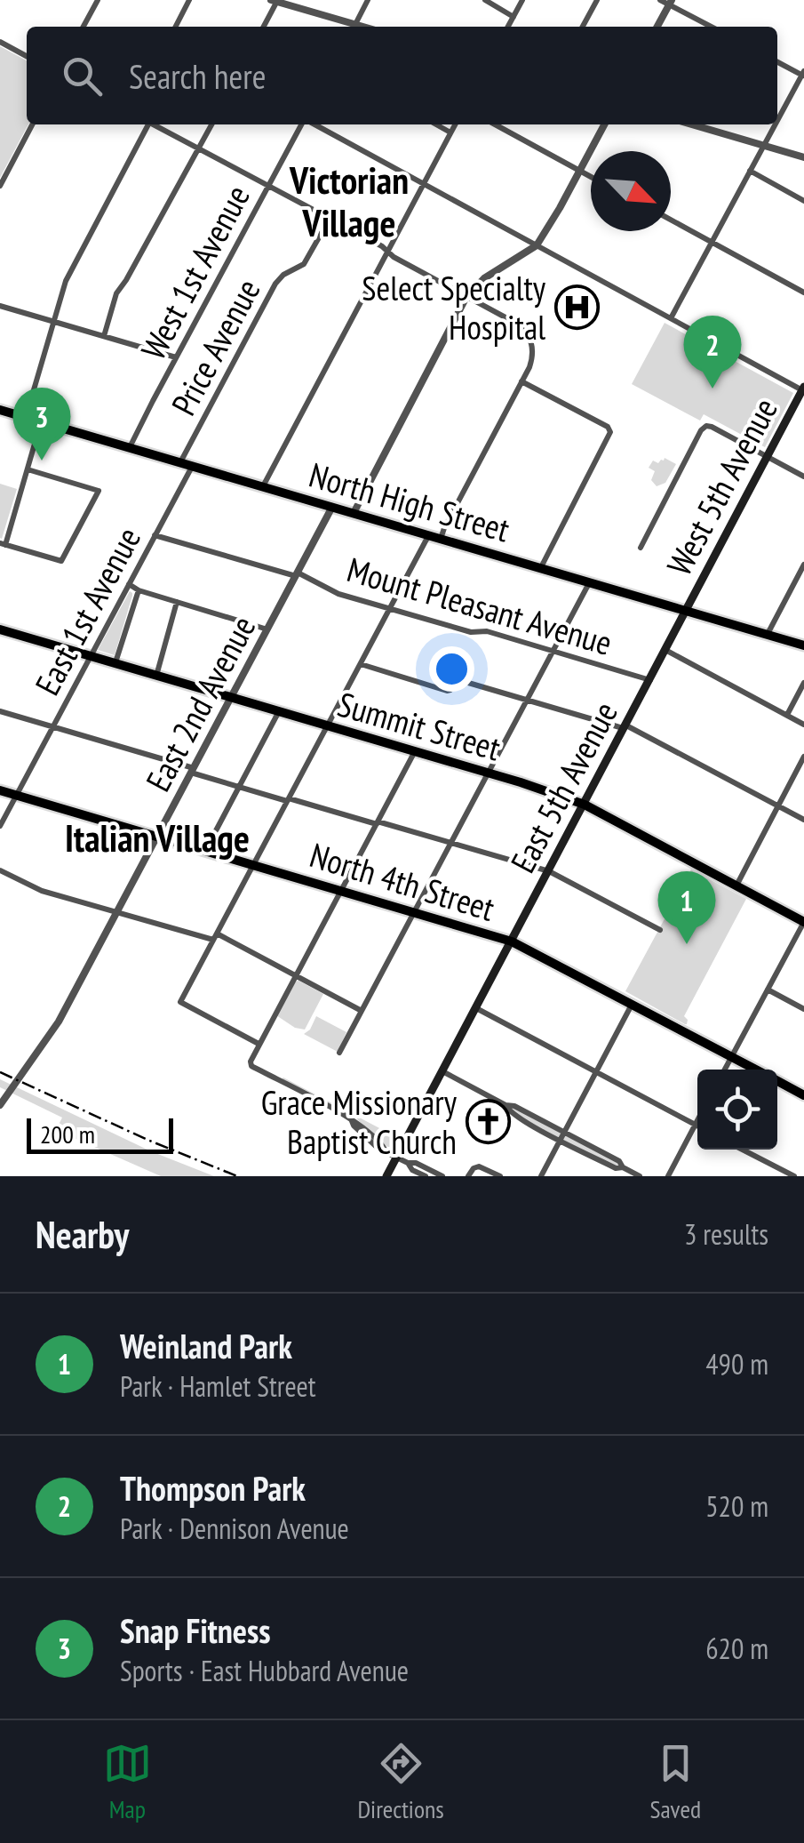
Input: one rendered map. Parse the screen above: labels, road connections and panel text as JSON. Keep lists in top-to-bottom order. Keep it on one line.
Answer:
{"streets":{"main road":["West 5th Avenue","North High Street","Summit Street","East 5th Avenue","North 4th Street"],"street":["West 1st Avenue","Price Avenue","Mount Pleasant Avenue","East 1st Avenue","East 2nd Avenue"]},"crossings":[["West 1st Avenue","North High Street"],["Price Avenue","North High Street"],["West 5th Avenue","North High Street"],["West 5th Avenue","East 5th Avenue"],["North High Street","East 1st Avenue"],["North High Street","East 2nd Avenue"],["North High Street","East 5th Avenue"],["Mount Pleasant Avenue","East 1st Avenue"],["Mount Pleasant Avenue","East 2nd Avenue"],["Mount Pleasant Avenue","East 5th Avenue"],["East 1st Avenue","Summit Street"],["East 1st Avenue","North 4th Street"],["East 2nd Avenue","Summit Street"],["East 2nd Avenue","North 4th Street"],["Summit Street","East 5th Avenue"],["East 5th Avenue","North 4th Street"]],"districts":["Victorian Village","Italian Village"],"places":{"hospital":["Select Specialty Hospital"],"church":["Grace Missionary Baptist Church"]},"scale_bar":"200 m","north":"bottom right","page":{"search":"Search here","pins":["2","3","1"],"scale":"200 m","heading":["Nearby","3 results"],"list":[{"mark":"1","name":"Weinland Park","note":"Park · Hamlet Street","value":"490 m"},{"mark":"2","name":"Thompson Park","note":"Park · Dennison Avenue","value":"520 m"},{"mark":"3","name":"Snap Fitness","note":"Sports · East Hubbard Avenue","value":"620 m"}],"nav":["Map","Directions","Saved"]}}
